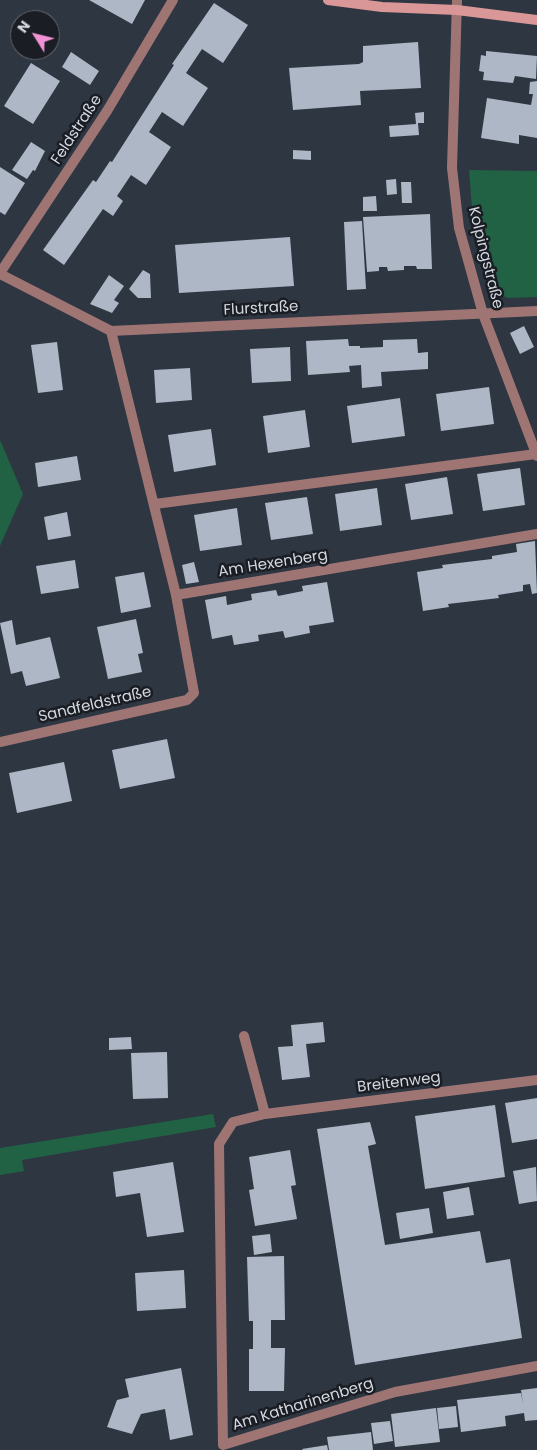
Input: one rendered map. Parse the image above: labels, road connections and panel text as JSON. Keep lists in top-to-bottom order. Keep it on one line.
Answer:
{"streets":{"street":["Feldstraße","Kolpingstraße","Flurstraße","Am Hexenberg","Sandfeldstraße","Breitenweg","Am Katharinenberg"]},"crossings":[["Feldstraße","Flurstraße"],["Kolpingstraße","Flurstraße"],["Am Hexenberg","Sandfeldstraße"],["Breitenweg","Am Katharinenberg"]],"north":"top left"}
